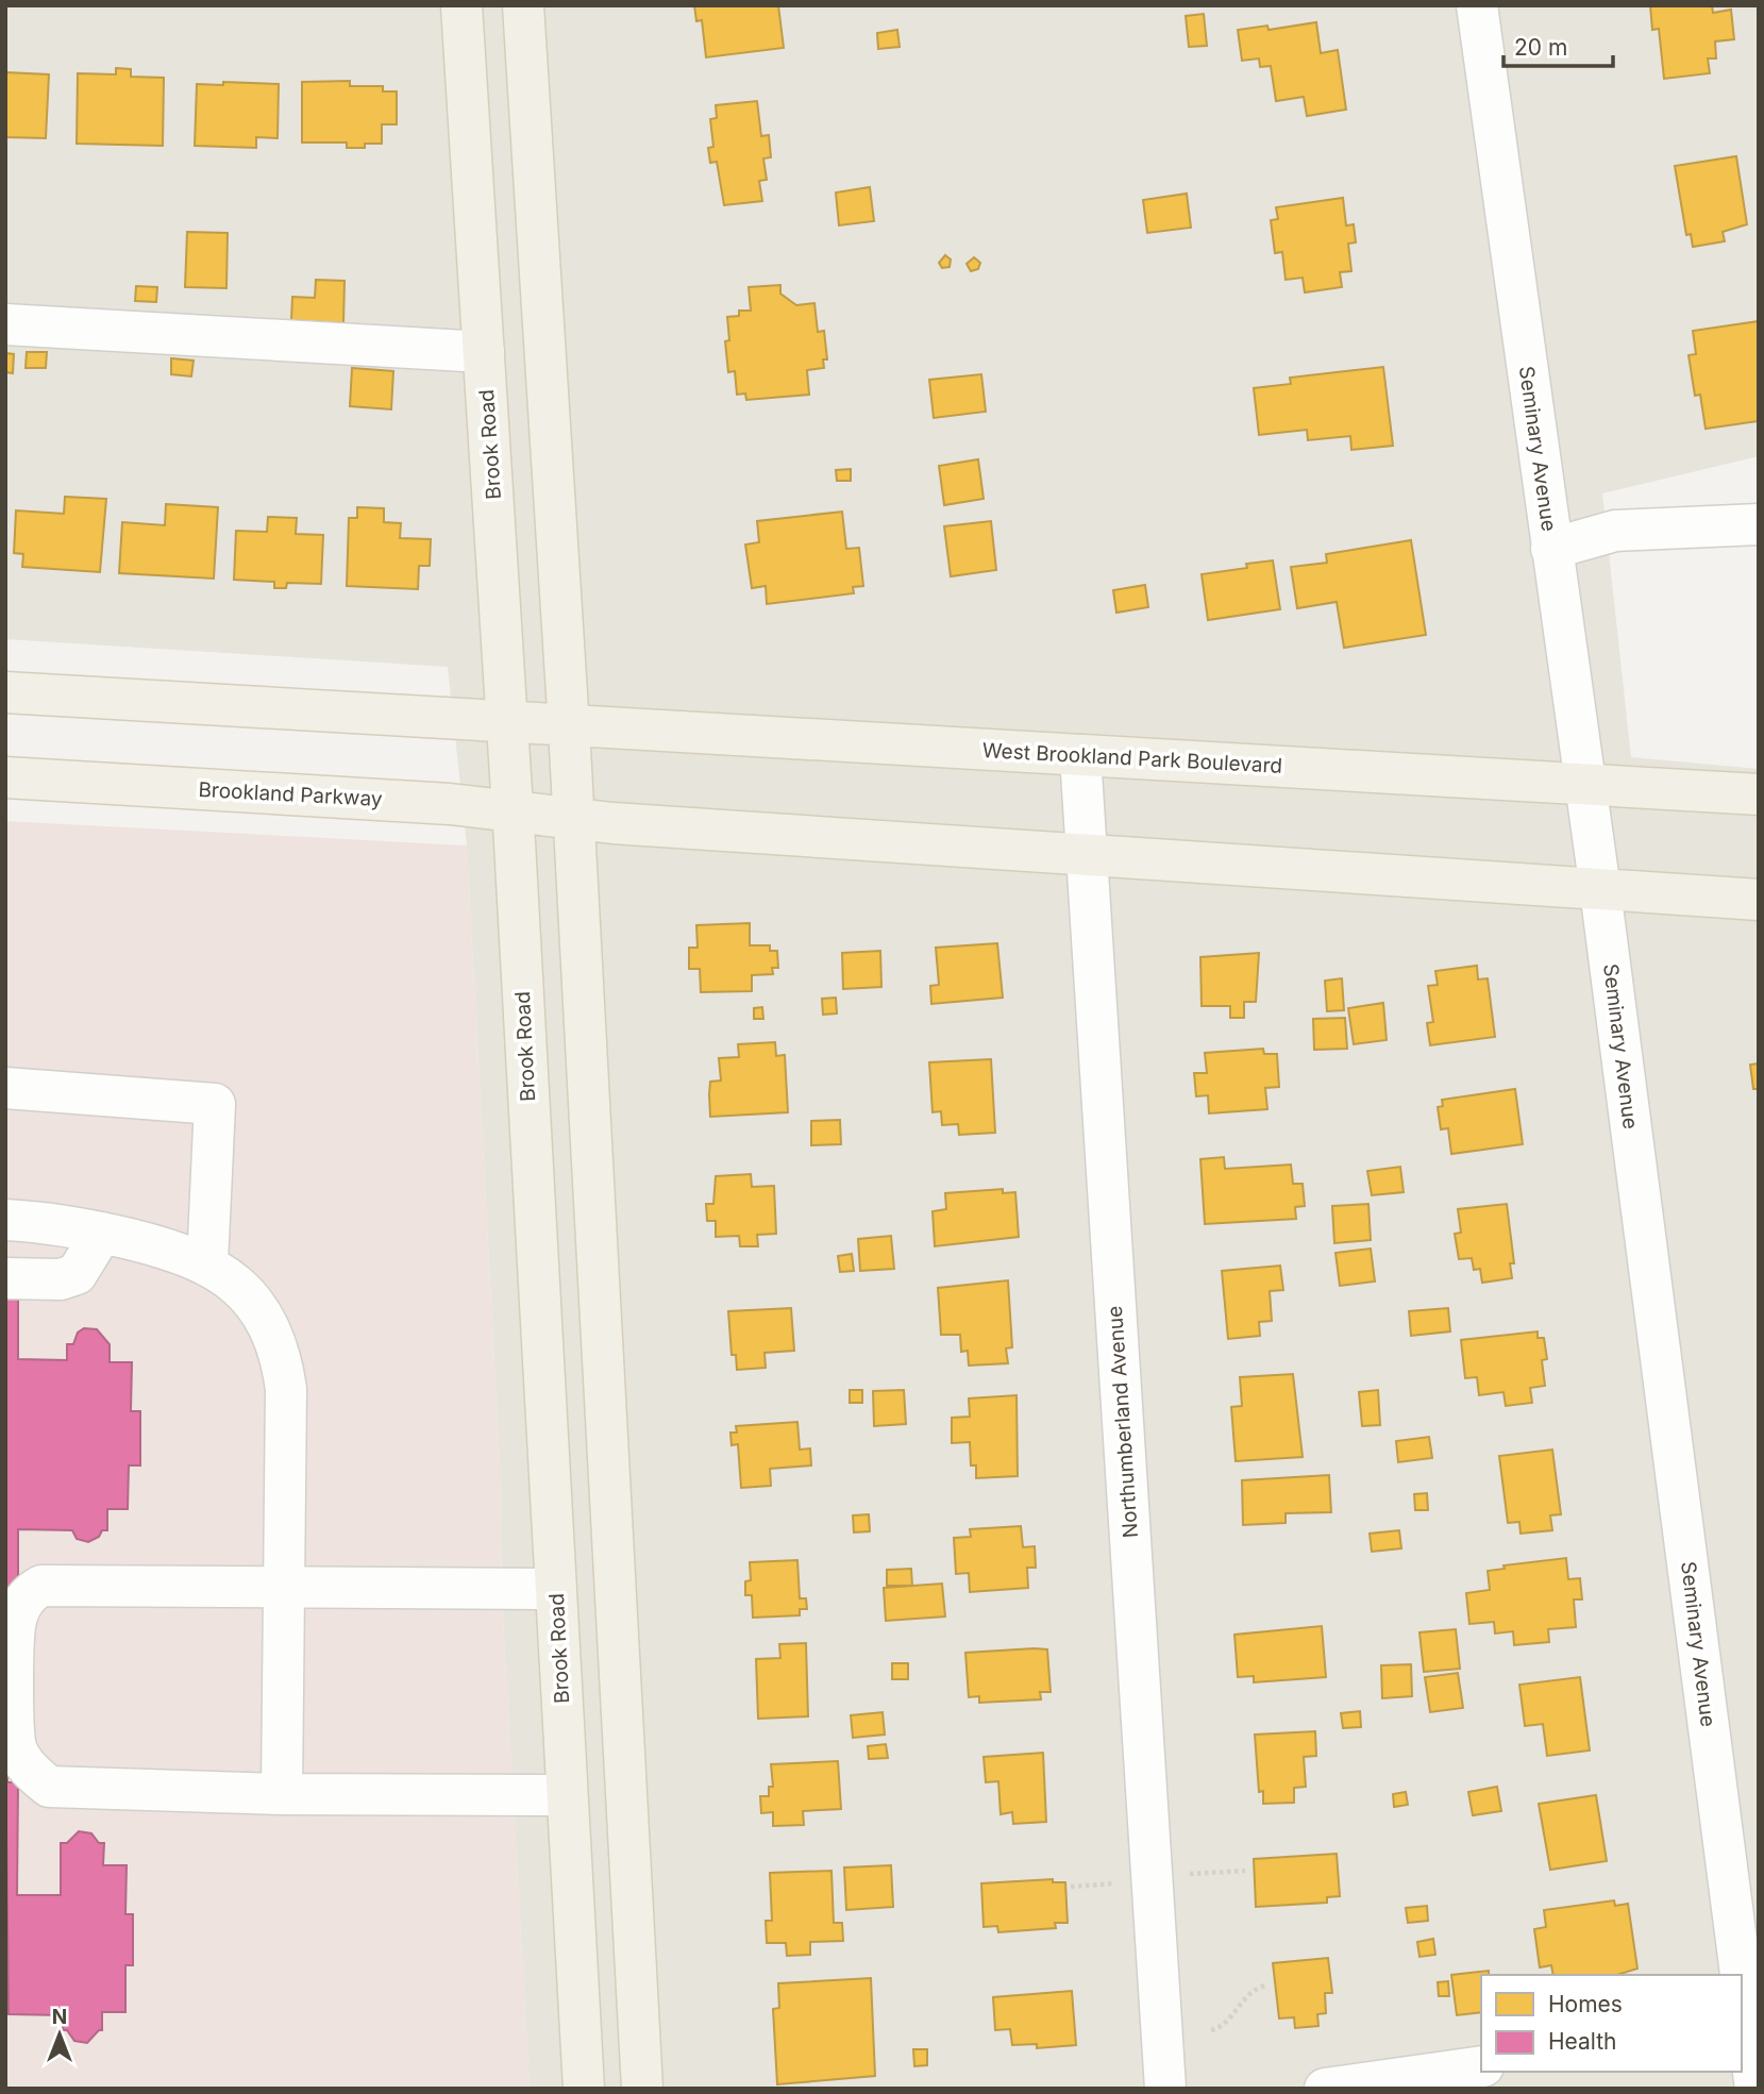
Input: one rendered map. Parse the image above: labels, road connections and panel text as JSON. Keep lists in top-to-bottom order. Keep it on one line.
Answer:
{"streets":{"main road":["Brook Road","West Brookland Park Boulevard","Brookland Parkway"],"street":["Seminary Avenue","Northumberland Avenue"]},"crossings":[["Brook Road","West Brookland Park Boulevard"],["Brook Road","Brookland Parkway"],["Seminary Avenue","West Brookland Park Boulevard"],["West Brookland Park Boulevard","Northumberland Avenue"]],"legend":["Homes","Health"],"scale_bar":"20 m","north":"top"}
